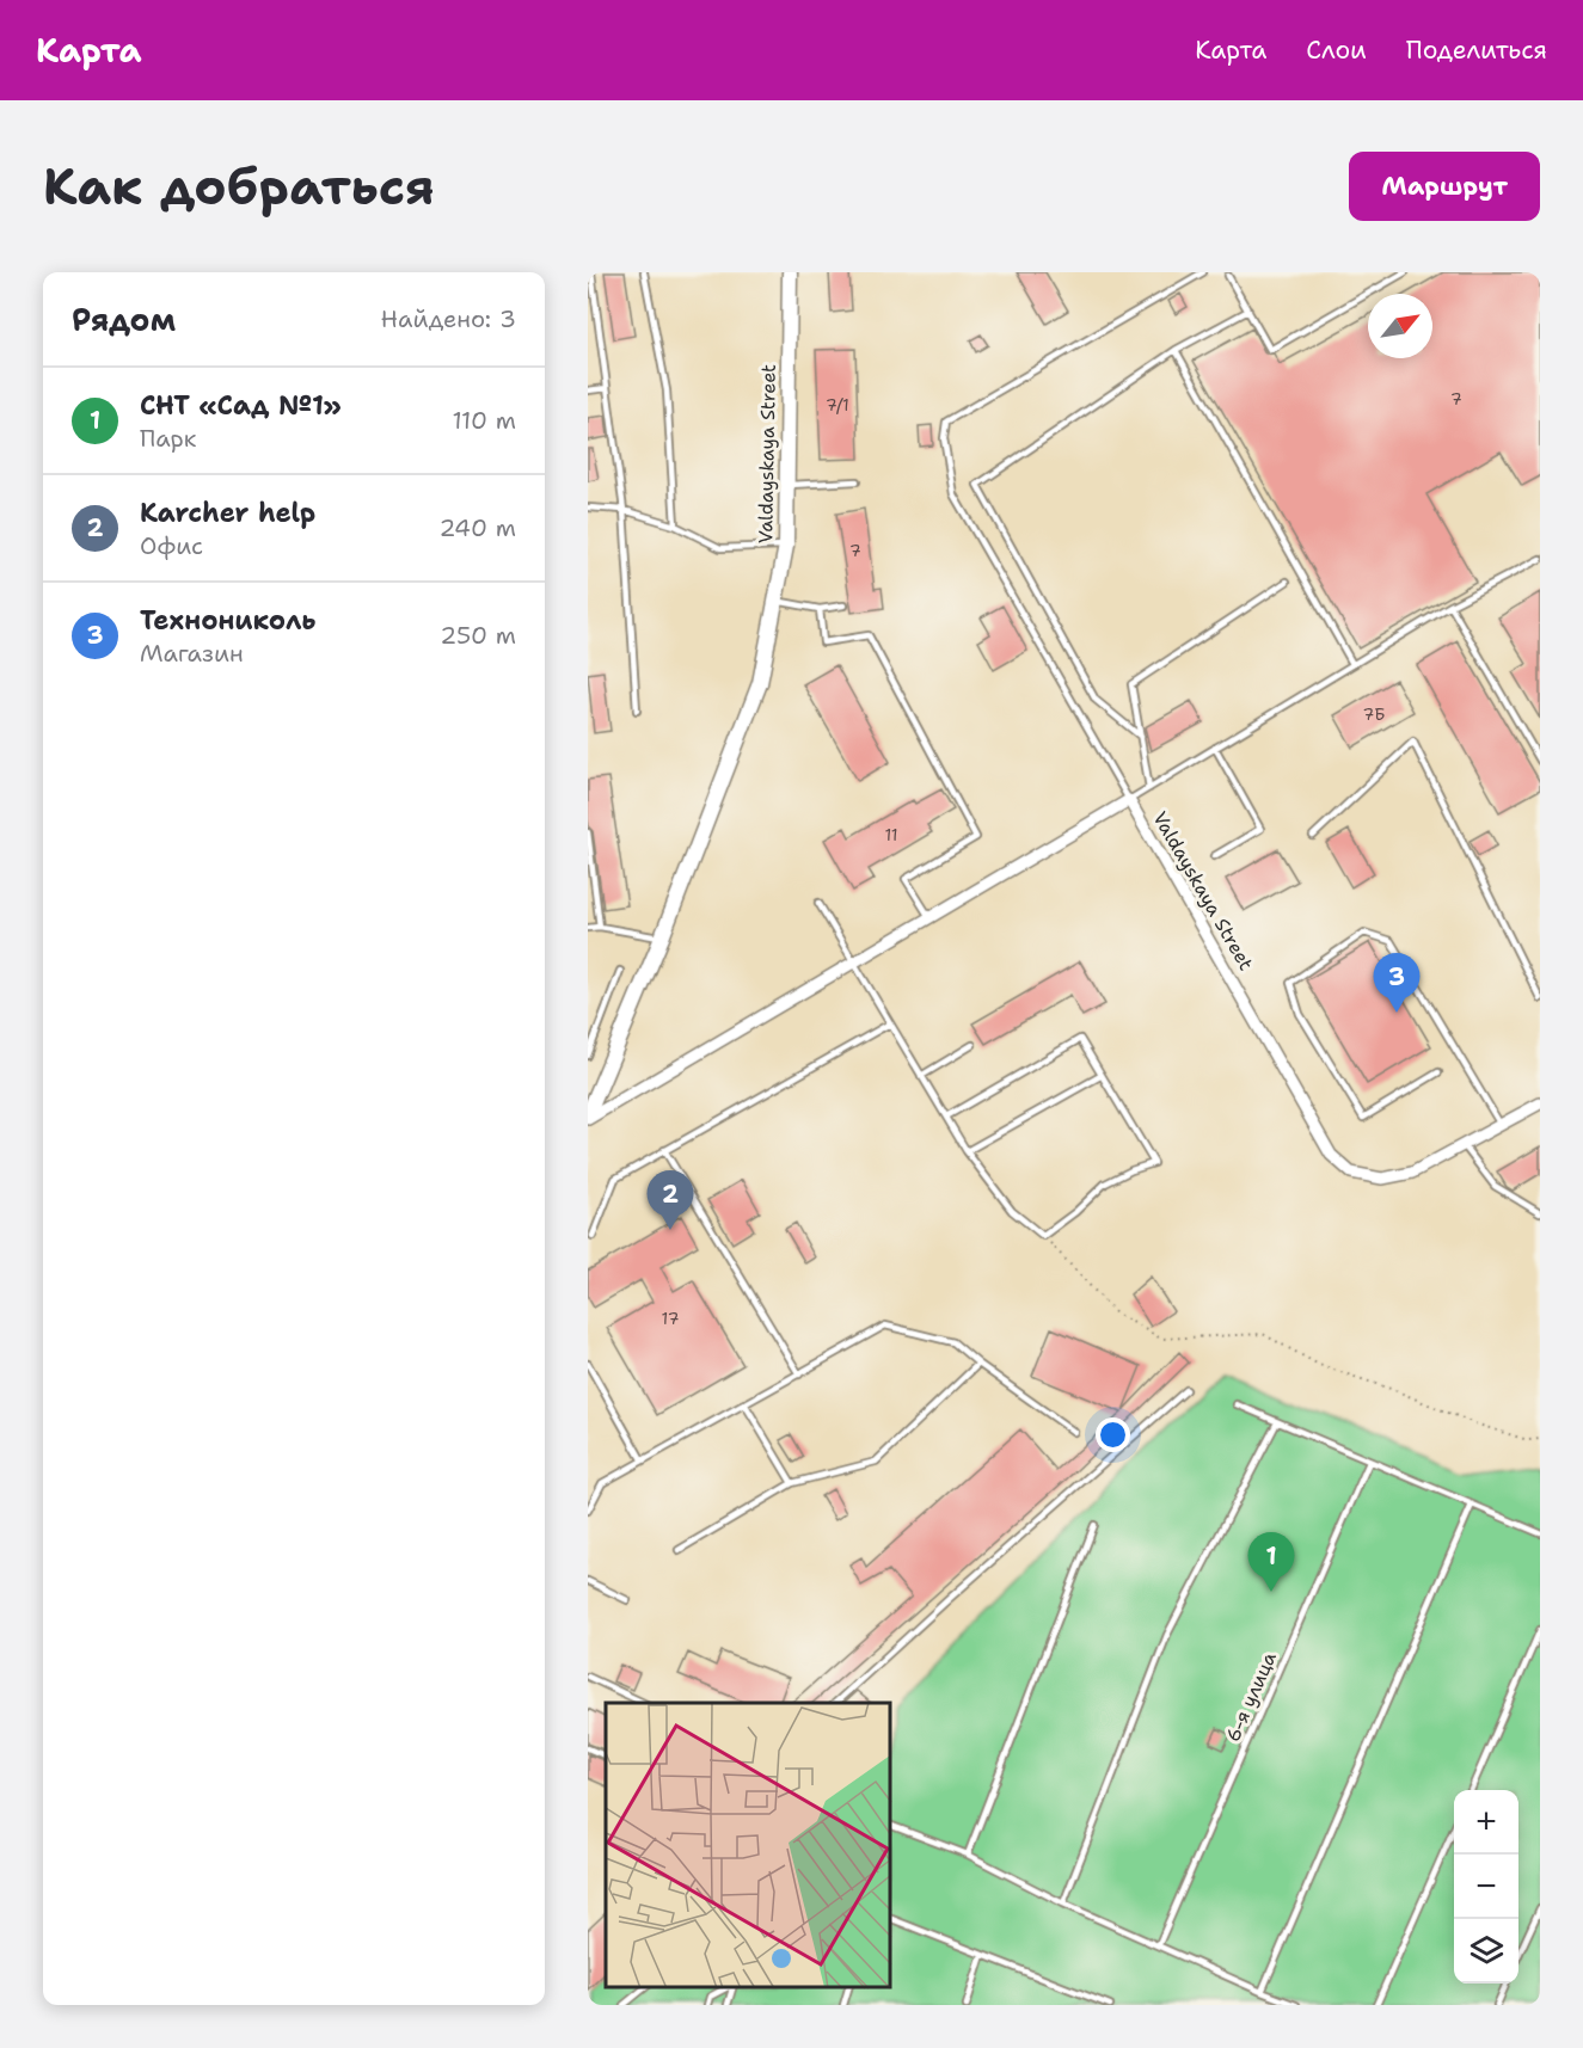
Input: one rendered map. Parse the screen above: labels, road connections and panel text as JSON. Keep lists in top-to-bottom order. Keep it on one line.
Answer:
{"streets":{"street":["Valdayskaya Street"],"lane":["6-я улица"]},"house_numbers":["7","7/1","7","7Б","11","17"],"north":"top right","page":{"header":"Карта","nav":["Карта","Слои","Поделиться"],"buttons":"Маршрут","title":"Как добраться","heading":["Рядом","Найдено: 3"],"list":[{"mark":"1","name":"СНТ «Сад №1»","note":"Парк","value":"110 m"},{"mark":"2","name":"Karcher help","note":"Офис","value":"240 m"},{"mark":"3","name":"Технониколь","note":"Магазин","value":"250 m"}],"pins":["3","2","1"],"map_buttons":["+","−"]}}
